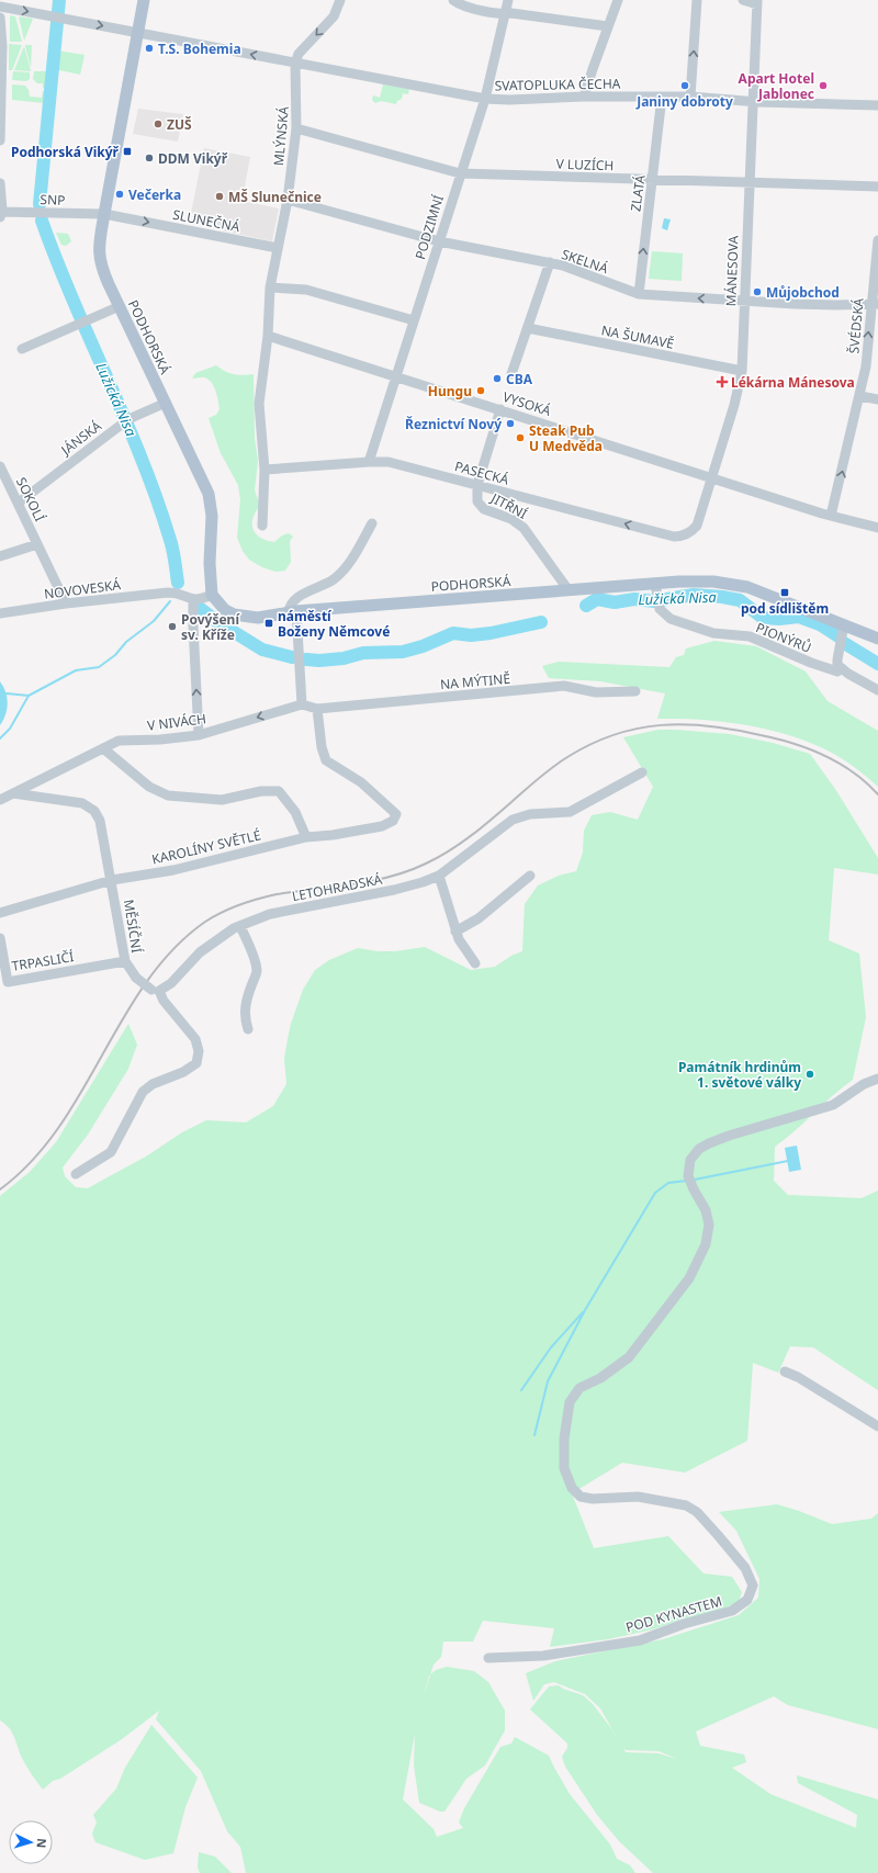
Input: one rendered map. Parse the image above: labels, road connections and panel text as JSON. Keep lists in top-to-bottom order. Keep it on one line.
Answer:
{"streets":{"main road":["PODHORSKÁ"],"street":["SVATOPLUKA ČECHA","MLÝNSKÁ","V LUZÍCH","ZLATÁ","SNP","SLUNEČNÁ","PODZIMNÍ","SKELNÁ","MÁNESOVA","ŠVÉDSKÁ","NA ŠUMAVĚ","VYSOKÁ","JÁNSKÁ","PASECKÁ","SOKOLÍ","JITŘNÍ","NOVOVESKÁ","PIONÝRŮ","NA MÝTINĚ","V NIVÁCH","KAROLÍNY SVĚTLÉ","LETOHRADSKÁ","MĚSÍČNÍ","TRPASLIČÍ","POD KYNASTEM"]},"crossings":[["SVATOPLUKA ČECHA","MLÝNSKÁ"],["SVATOPLUKA ČECHA","ZLATÁ"],["SVATOPLUKA ČECHA","PODZIMNÍ"],["SVATOPLUKA ČECHA","MÁNESOVA"],["SVATOPLUKA ČECHA","PODHORSKÁ"],["MLÝNSKÁ","V LUZÍCH"],["MLÝNSKÁ","SLUNEČNÁ"],["MLÝNSKÁ","SKELNÁ"],["MLÝNSKÁ","VYSOKÁ"],["MLÝNSKÁ","PASECKÁ"],["V LUZÍCH","ZLATÁ"],["V LUZÍCH","PODZIMNÍ"],["V LUZÍCH","MÁNESOVA"],["ZLATÁ","SKELNÁ"],["SNP","SLUNEČNÁ"],["SNP","PODHORSKÁ"],["SLUNEČNÁ","PODHORSKÁ"],["PODZIMNÍ","SKELNÁ"],["PODZIMNÍ","VYSOKÁ"],["PODZIMNÍ","PASECKÁ"],["SKELNÁ","MÁNESOVA"],["SKELNÁ","ŠVÉDSKÁ"],["MÁNESOVA","NA ŠUMAVĚ"],["MÁNESOVA","VYSOKÁ"],["MÁNESOVA","PASECKÁ"],["ŠVÉDSKÁ","VYSOKÁ"],["PODHORSKÁ","JÁNSKÁ"],["PODHORSKÁ","JITŘNÍ"],["PODHORSKÁ","PIONÝRŮ"],["VYSOKÁ","JITŘNÍ"],["JÁNSKÁ","SOKOLÍ"],["PASECKÁ","JITŘNÍ"],["SOKOLÍ","NOVOVESKÁ"],["NA MÝTINĚ","V NIVÁCH"],["NA MÝTINĚ","KAROLÍNY SVĚTLÉ"],["V NIVÁCH","MĚSÍČNÍ"],["KAROLÍNY SVĚTLÉ","MĚSÍČNÍ"],["LETOHRADSKÁ","MĚSÍČNÍ"],["MĚSÍČNÍ","TRPASLIČÍ"]],"one_way":["ZLATÁ","SLUNEČNÁ","ŠVÉDSKÁ","PASECKÁ"],"water":["Lužická Nisa"],"places":{"other":["T.S. Bohemia","Janiny dobroty","Apart Hotel Jablonec","ZUŠ","DDM Vikýř","Večerka","MŠ Slunečnice","Můjobchod","CBA","Hungu","Řeznictví Nový","Steak Pub U Medvěda","Povýšení sv. Kříže","Památník hrdinům 1. světové války"],"transit":["Podhorská Vikýř","pod sídlištěm","náměstí Boženy Němcové"],"health":["Lékárna Mánesova"]},"north":"right"}
